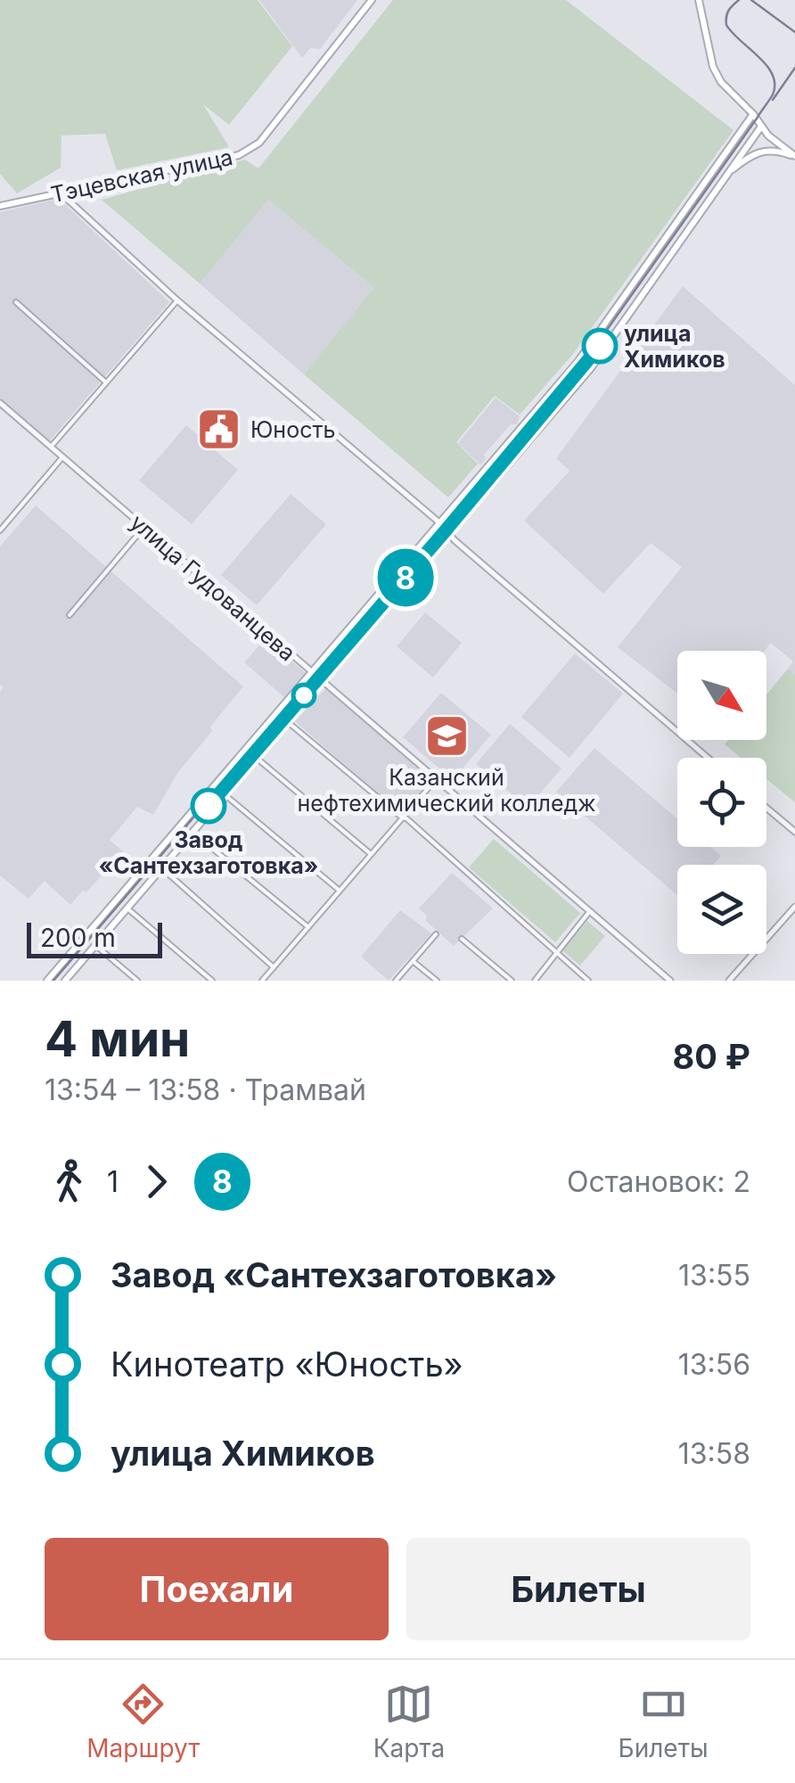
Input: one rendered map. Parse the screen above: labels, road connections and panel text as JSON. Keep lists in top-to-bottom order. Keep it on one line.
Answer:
{"streets":{"main road":["Тэцевская улица"],"street":["улица Гудованцева"]},"places":{"other":["улица Химиков","Завод «Сантехзаготовка»"],"public building":["Юность"],"school or university":["Казанский нефтехимический колледж"]},"lines":["tram line 8"],"scale_bar":"200 m","north":"bottom right","page":{"on_map":"8","scale":"200 m","heading":["4 мин","13:54 – 13:58 · Трамвай","80 ₽"],"legs":["1","8","Остановок: 2"],"list":[{"name":"Завод «Сантехзаготовка»","value":"13:55"},{"name":"Кинотеатр «Юность»","value":"13:56"},{"name":"улица Химиков","value":"13:58"}],"buttons":["Поехали","Билеты"],"tabs":["Маршрут","Карта","Билеты"]}}
